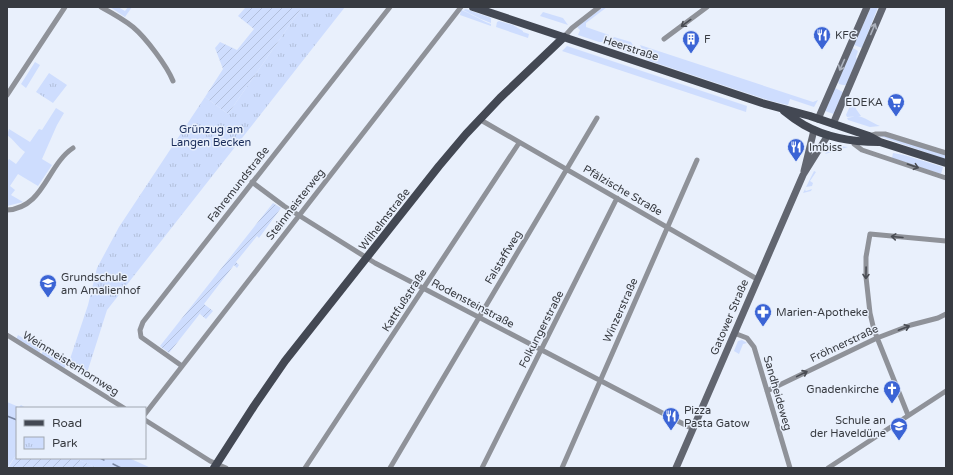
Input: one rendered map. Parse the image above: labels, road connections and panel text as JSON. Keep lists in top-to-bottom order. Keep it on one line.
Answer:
{"streets":{"main road":["Heerstraße","Wilhelmstraße","Gatower Straße"],"street":["Fahremundstraße","Pfälzische Straße","Steinmeisterweg","Falstaffweg","Kattfußstraße","Rodensteinstraße","Winzerstraße","Folkungerstraße","Fröhnerstraße","Weinmeisterhornweg","Sandheideweg"]},"crossings":[["Heerstraße","Wilhelmstraße"],["Heerstraße","Gatower Straße"],["Fahremundstraße","Steinmeisterweg"],["Fahremundstraße","Rodensteinstraße"],["Pfälzische Straße","Wilhelmstraße"],["Pfälzische Straße","Falstaffweg"],["Pfälzische Straße","Kattfußstraße"],["Pfälzische Straße","Winzerstraße"],["Pfälzische Straße","Gatower Straße"],["Pfälzische Straße","Folkungerstraße"],["Steinmeisterweg","Rodensteinstraße"],["Wilhelmstraße","Rodensteinstraße"],["Falstaffweg","Rodensteinstraße"],["Kattfußstraße","Rodensteinstraße"],["Rodensteinstraße","Winzerstraße"],["Rodensteinstraße","Gatower Straße"],["Rodensteinstraße","Folkungerstraße"],["Gatower Straße","Sandheideweg"],["Fröhnerstraße","Sandheideweg"]],"one_way":["Fröhnerstraße"],"parks":["Grünzug am Langen Becken"],"places":{"restaurant":["KFC","Imbiss","Pizza Pasta Gatow"],"building":["F"],"supermarket":["EDEKA"],"school or university":["Grundschule am Amalienhof","Schule an der Haveldüne"],"pharmacy":["Marien-Apotheke"],"church":["Gnadenkirche"]},"legend":["Road","Park"]}
